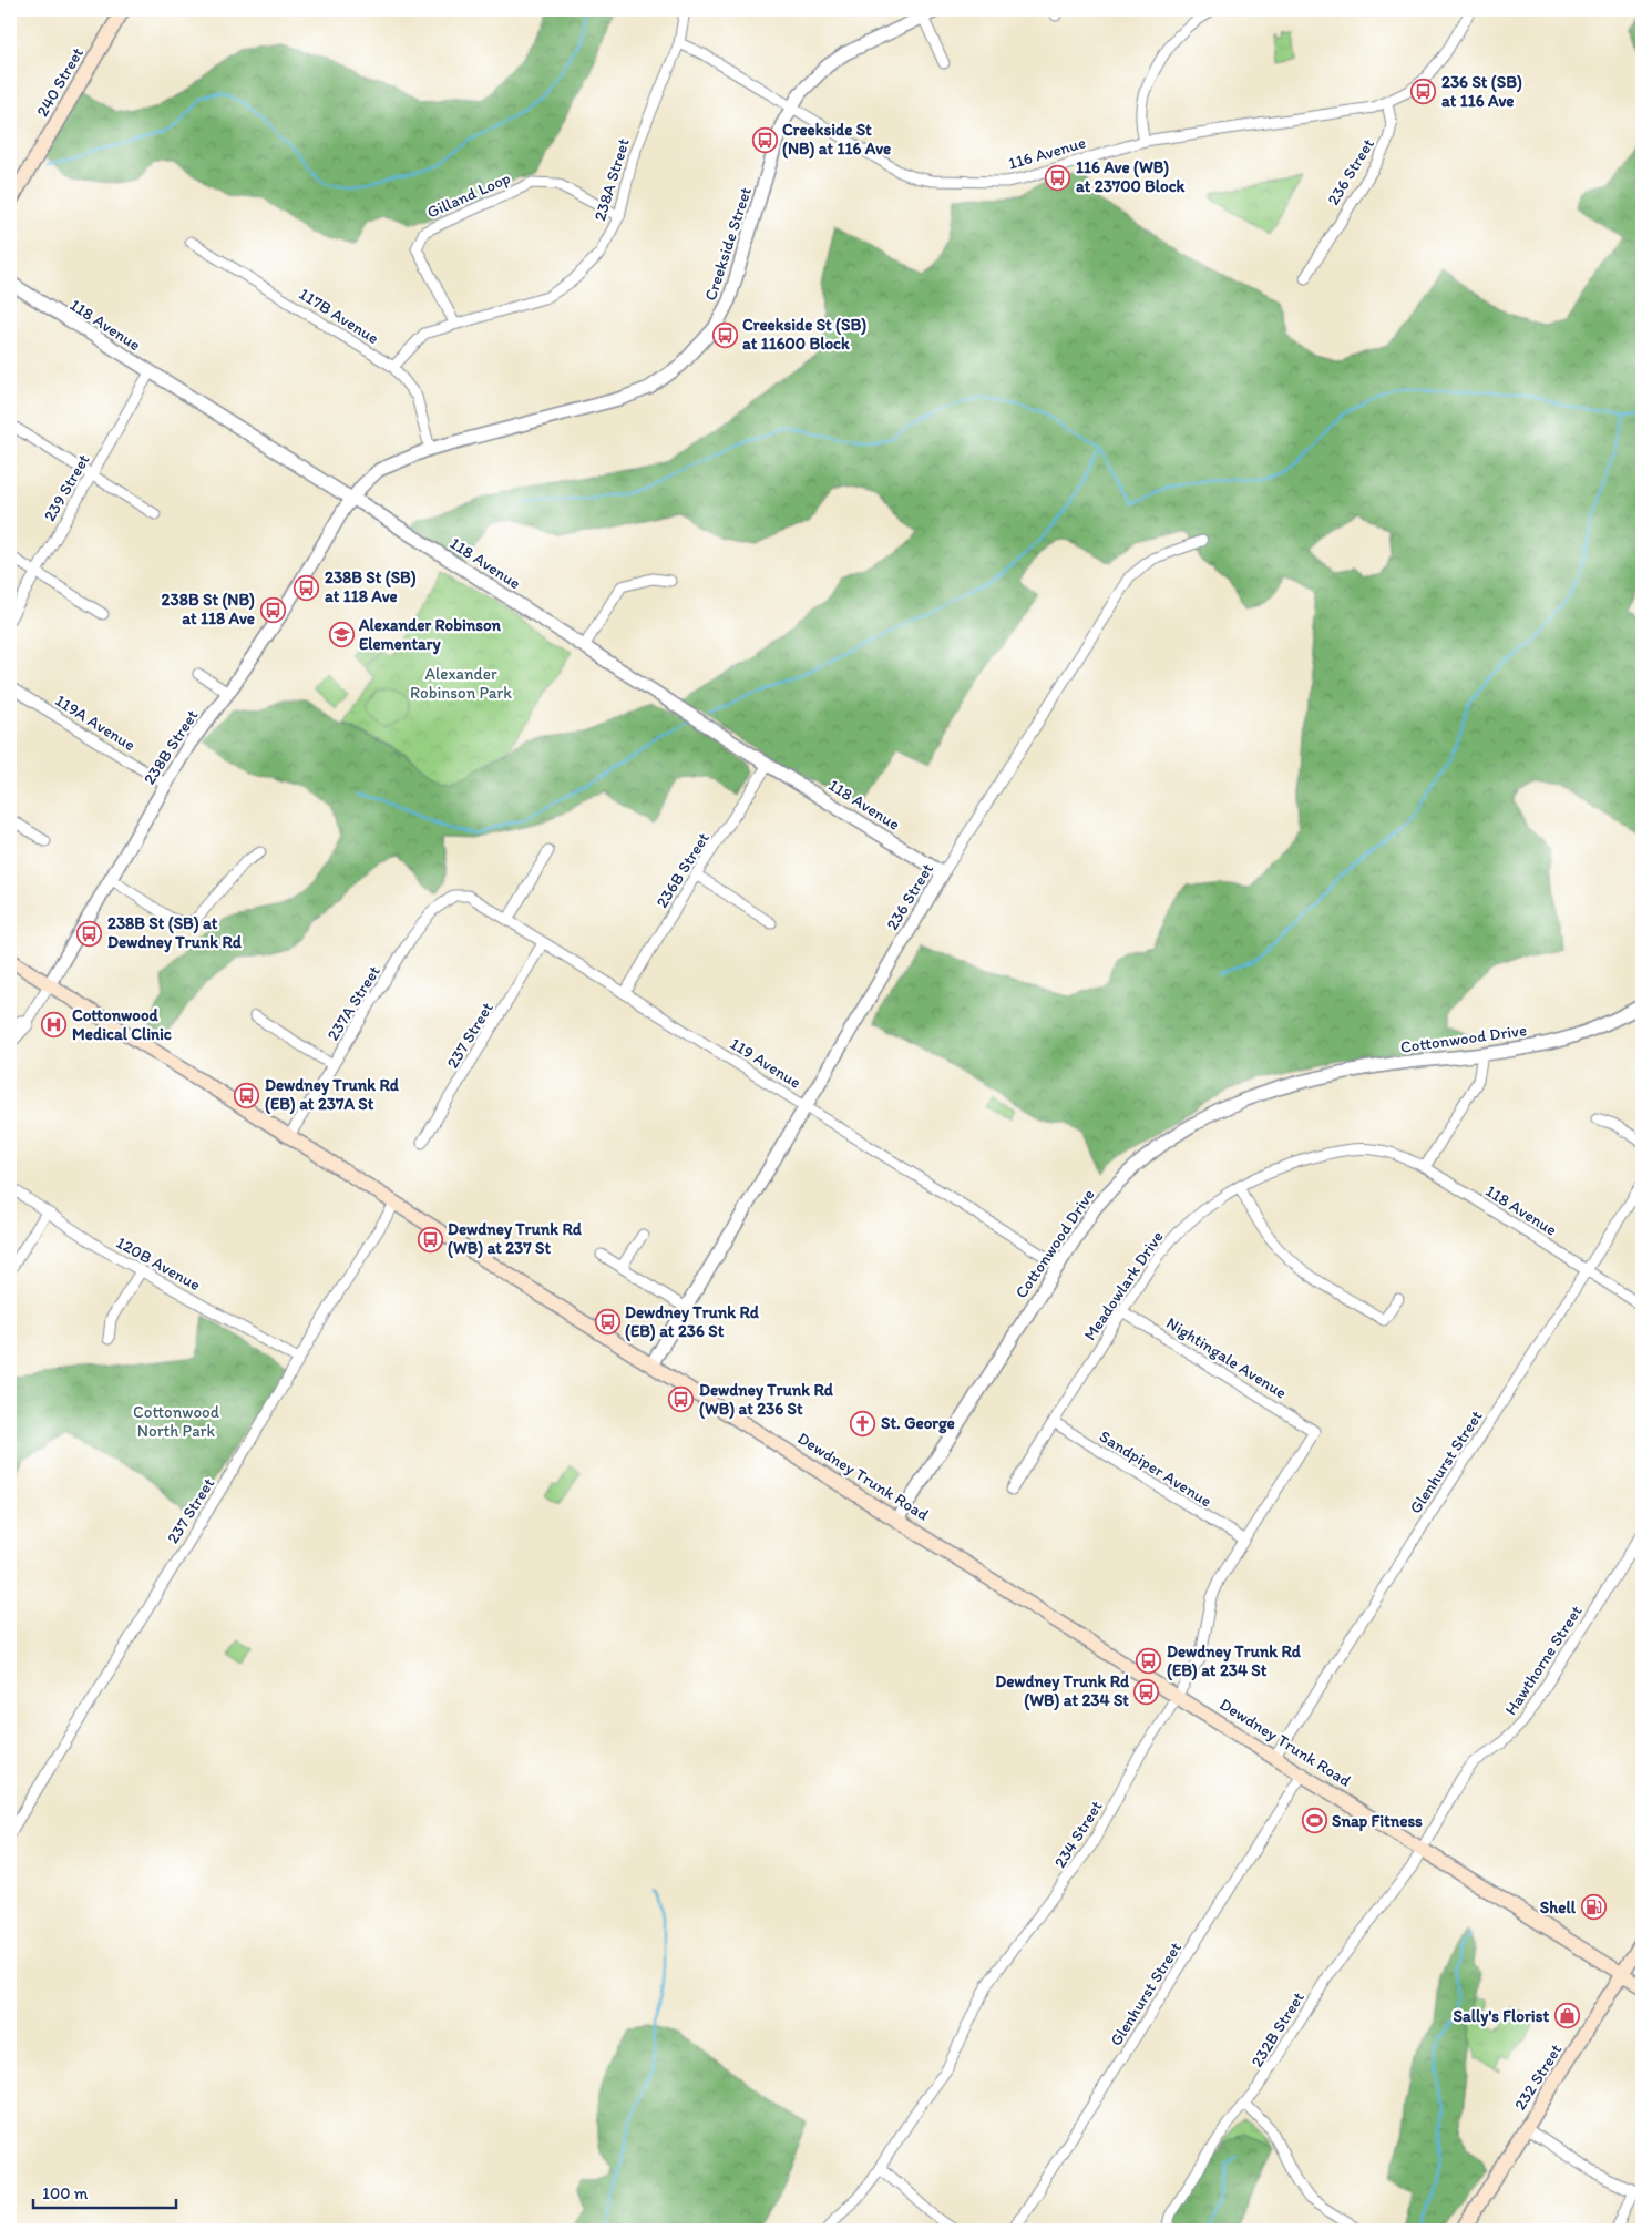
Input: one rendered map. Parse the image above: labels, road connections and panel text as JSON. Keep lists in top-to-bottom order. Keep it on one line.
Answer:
{"streets":{"main road":["240 Street","Dewdney Trunk Road","232 Street"],"street":["116 Avenue","236 Street","238A Street","Gilland Loop","Creekside Street","117B Avenue","118 Avenue","239 Street","119A Avenue","238B Street","236B Street","237A Street","237 Street","Cottonwood Drive","119 Avenue","120B Avenue","Meadowlark Drive","Nightingale Avenue","Glenhurst Street","Sandpiper Avenue","Hawthorne Street","234 Street","232B Street"]},"crossings":[["116 Avenue","236 Street"],["116 Avenue","238A Street"],["116 Avenue","Creekside Street"],["236 Street","118 Avenue"],["236 Street","119 Avenue"],["236 Street","Dewdney Trunk Road"],["238A Street","Gilland Loop"],["238A Street","117B Avenue"],["Creekside Street","117B Avenue"],["Creekside Street","118 Avenue"],["Creekside Street","238B Street"],["118 Avenue","239 Street"],["118 Avenue","238B Street"],["118 Avenue","236B Street"],["118 Avenue","Meadowlark Drive"],["118 Avenue","Glenhurst Street"],["119A Avenue","238B Street"],["238B Street","Dewdney Trunk Road"],["236B Street","119 Avenue"],["237A Street","119 Avenue"],["237A Street","Dewdney Trunk Road"],["237 Street","119 Avenue"],["237 Street","120B Avenue"],["237 Street","Dewdney Trunk Road"],["Cottonwood Drive","119 Avenue"],["Cottonwood Drive","Dewdney Trunk Road"],["Meadowlark Drive","Nightingale Avenue"],["Meadowlark Drive","Sandpiper Avenue"],["Nightingale Avenue","234 Street"],["Glenhurst Street","Dewdney Trunk Road"],["Sandpiper Avenue","234 Street"],["Dewdney Trunk Road","Hawthorne Street"],["Dewdney Trunk Road","234 Street"],["Dewdney Trunk Road","232B Street"],["Dewdney Trunk Road","232 Street"],["Hawthorne Street","232B Street"]],"parks":["Alexander Robinson Park","Cottonwood North Park"],"places":{"bus stop":["236 St (SB) at 116 Ave","Creekside St (NB) at 116 Ave","116 Ave (WB) at 23700 Block","Creekside St (SB) at 11600 Block","238B St (SB) at 118 Ave","238B St (NB) at 118 Ave","238B St (SB) at Dewdney Trunk Rd","Dewdney Trunk Rd (EB) at 237A St","Dewdney Trunk Rd (WB) at 237 St","Dewdney Trunk Rd (EB) at 236 St","Dewdney Trunk Rd (WB) at 236 St","Dewdney Trunk Rd (EB) at 234 St","Dewdney Trunk Rd (WB) at 234 St"],"school or university":["Alexander Robinson Elementary"],"hospital":["Cottonwood Medical Clinic"],"church":["St. George"],"sports":["Snap Fitness"],"fuel station":["Shell"],"shop":["Sally's Florist"]},"scale_bar":"100 m"}
